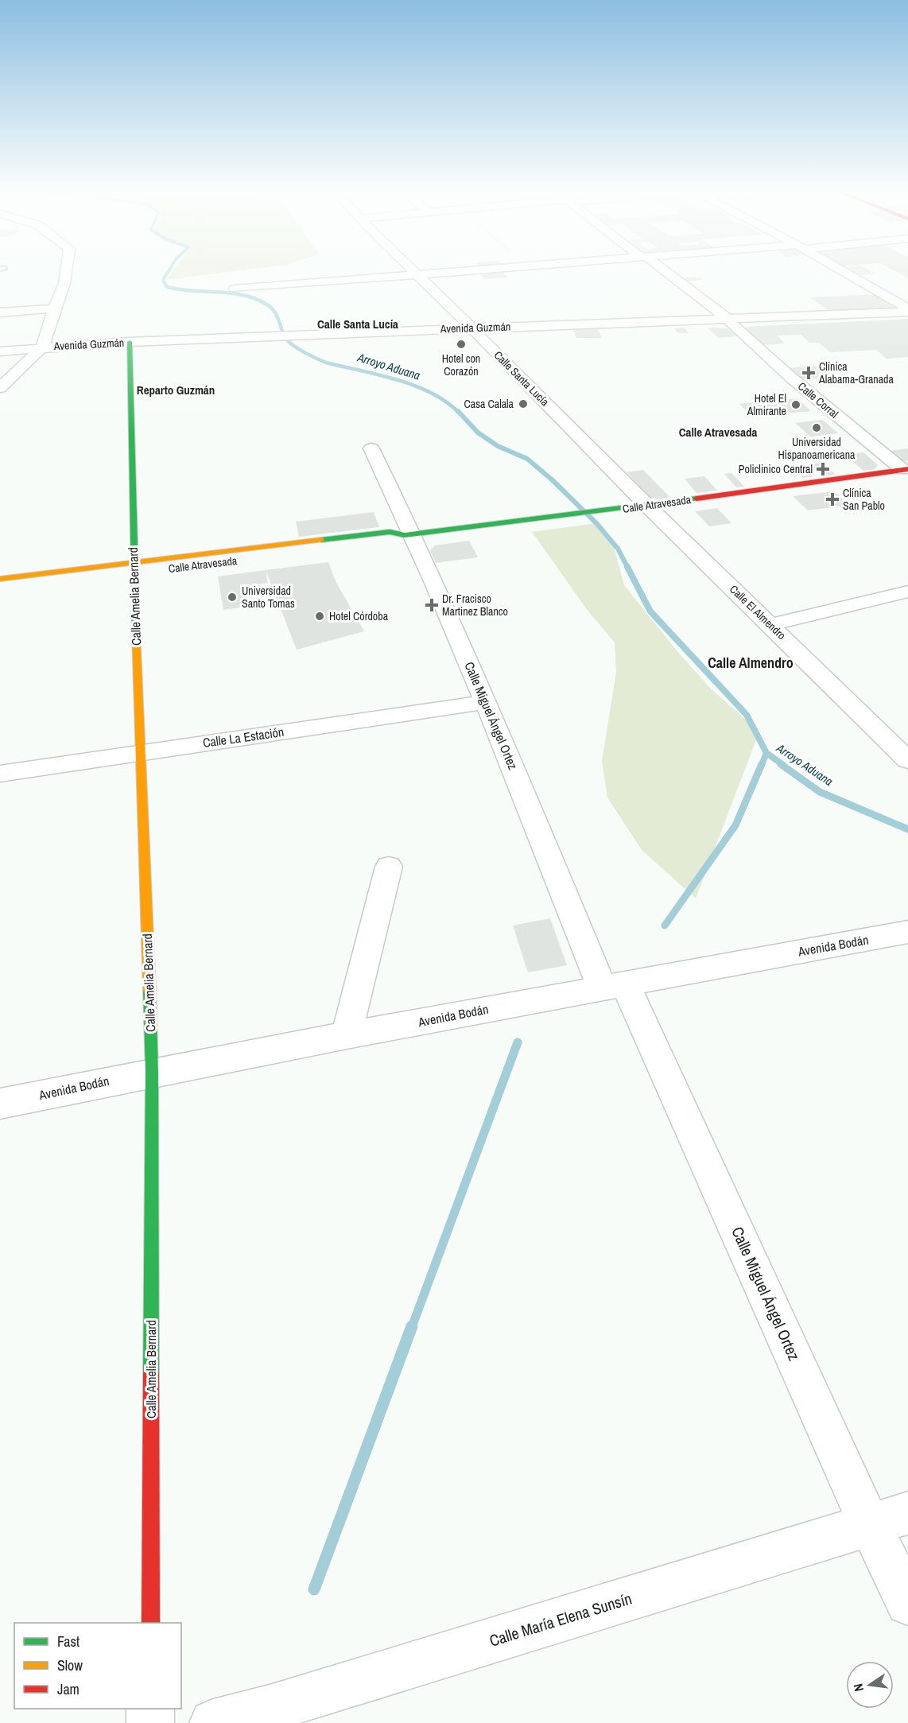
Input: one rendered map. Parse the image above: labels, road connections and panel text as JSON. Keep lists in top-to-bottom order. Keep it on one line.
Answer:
{"streets":{"street":["Avenida Guzmán","Calle Santa Lucía","Calle Corral","Calle Atravesada","Calle Amelia Bernard","Calle El Almendro","Calle Miguel Ángel Ortez","Calle La Estación","Avenida Bodán","Calle María Elena Sunsín"]},"crossings":[["Avenida Guzmán","Calle Santa Lucía"],["Avenida Guzmán","Calle Corral"],["Avenida Guzmán","Calle Amelia Bernard"],["Calle Santa Lucía","Calle Atravesada"],["Calle Santa Lucía","Calle El Almendro"],["Calle Corral","Calle Atravesada"],["Calle Atravesada","Calle Amelia Bernard"],["Calle Atravesada","Calle El Almendro"],["Calle Atravesada","Calle Miguel Ángel Ortez"],["Calle Amelia Bernard","Calle La Estación"],["Calle Amelia Bernard","Avenida Bodán"],["Calle Miguel Ángel Ortez","Calle La Estación"],["Calle Miguel Ángel Ortez","Avenida Bodán"],["Calle Miguel Ángel Ortez","Calle María Elena Sunsín"]],"districts":["Calle Santa Lucía","Reparto Guzmán","Calle Atravesada","Calle Almendro"],"water":["Arroyo Aduana"],"places":{"other":["Hotel con Corazón","Casa Calala","Hotel El Almirante","Universidad Hispanoamericana","Universidad Santo Tomas","Hotel Córdoba"],"health":["Clínica Alabama-Granada","Policlinico Central","Clínica San Pablo","Dr. Fracisco Martinez Blanco"]},"legend":["Fast","Slow","Jam"],"north":"left"}
